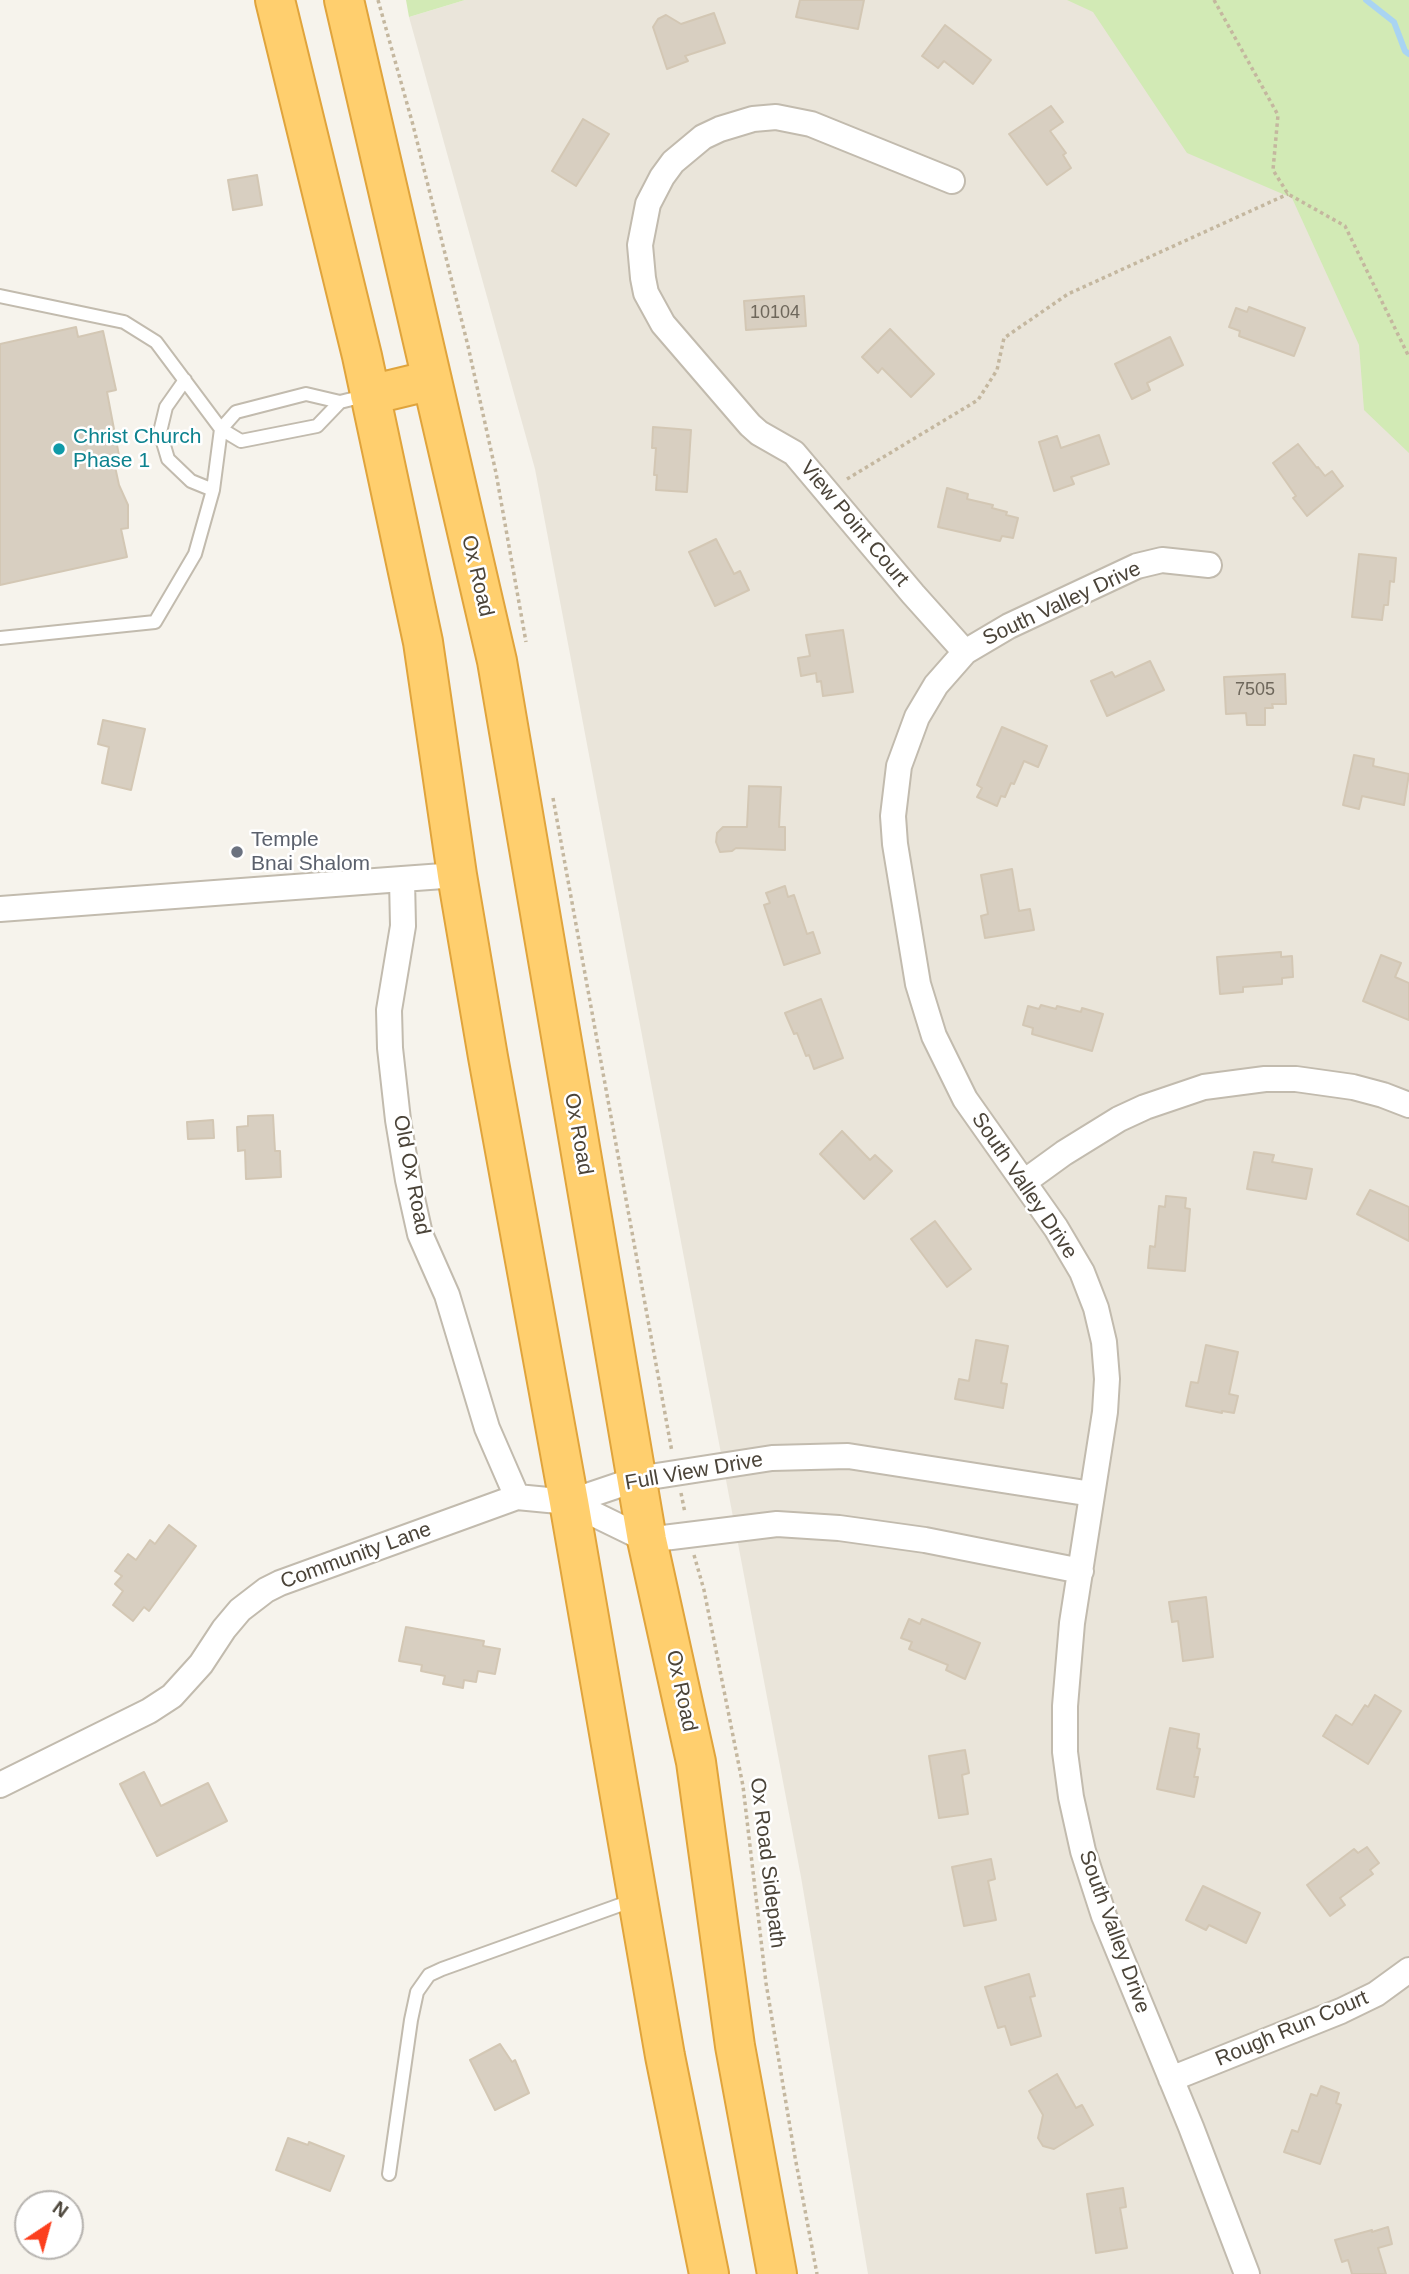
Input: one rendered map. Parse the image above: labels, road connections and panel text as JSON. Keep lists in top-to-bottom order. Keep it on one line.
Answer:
{"streets":{"highway":["Ox Road"],"street":["View Point Court","South Valley Drive","Old Ox Road","Full View Drive","Community Lane","Rough Run Court"],"path":["Ox Road Sidepath"]},"crossings":[["View Point Court","South Valley Drive"],["Ox Road","Full View Drive"],["South Valley Drive","Full View Drive"],["South Valley Drive","Rough Run Court"],["Old Ox Road","Community Lane"],["Full View Drive","Community Lane"],["Full View Drive","Ox Road Sidepath"]],"places":["Christ Church Phase 1","Temple Bnai Shalom"],"house_numbers":["10104","7505"],"north":"top right"}
